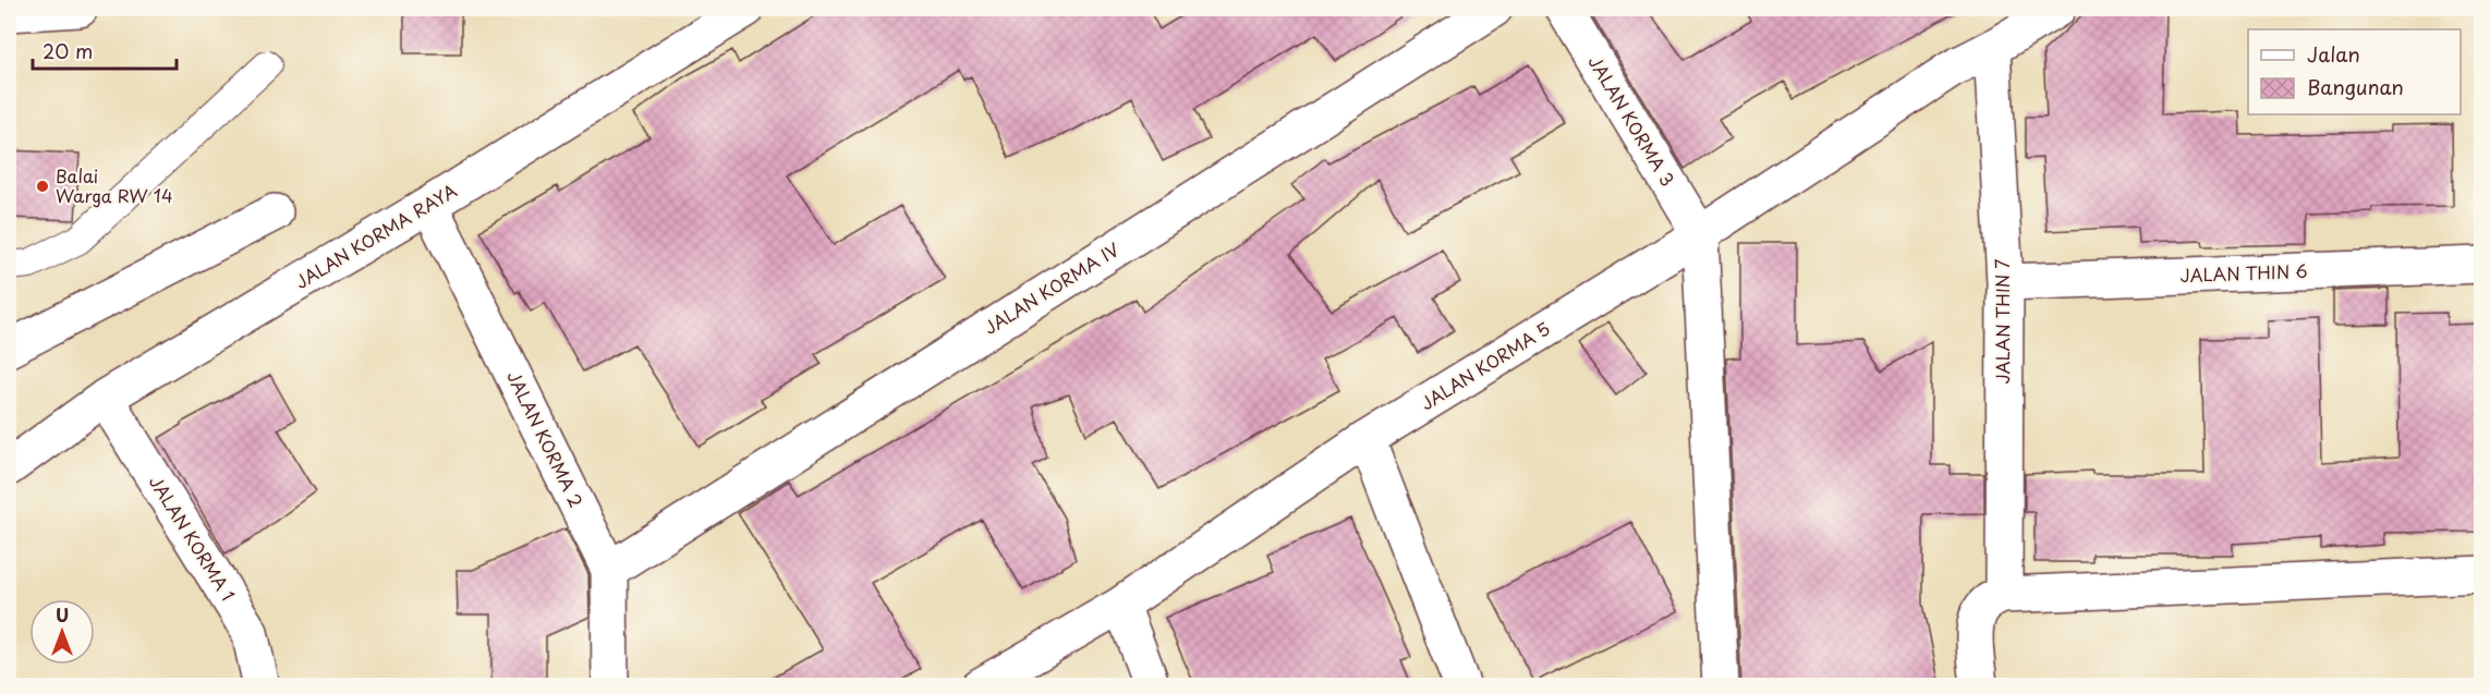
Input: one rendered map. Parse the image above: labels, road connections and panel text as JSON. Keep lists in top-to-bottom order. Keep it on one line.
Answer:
{"streets":{"street":["JALAN KORMA 3","JALAN KORMA RAYA","JALAN THIN 6","JALAN KORMA IV","JALAN THIN 7","JALAN KORMA 5","JALAN KORMA 2","JALAN KORMA 1"]},"crossings":[["JALAN KORMA 3","JALAN KORMA 5"],["JALAN KORMA RAYA","JALAN KORMA 2"],["JALAN KORMA RAYA","JALAN KORMA 1"],["JALAN THIN 6","JALAN THIN 7"],["JALAN KORMA IV","JALAN KORMA 2"],["JALAN THIN 7","JALAN KORMA 5"]],"places":["Balai Warga RW 14"],"legend":["Jalan","Bangunan"],"scale_bar":"20 m","north":"top"}
